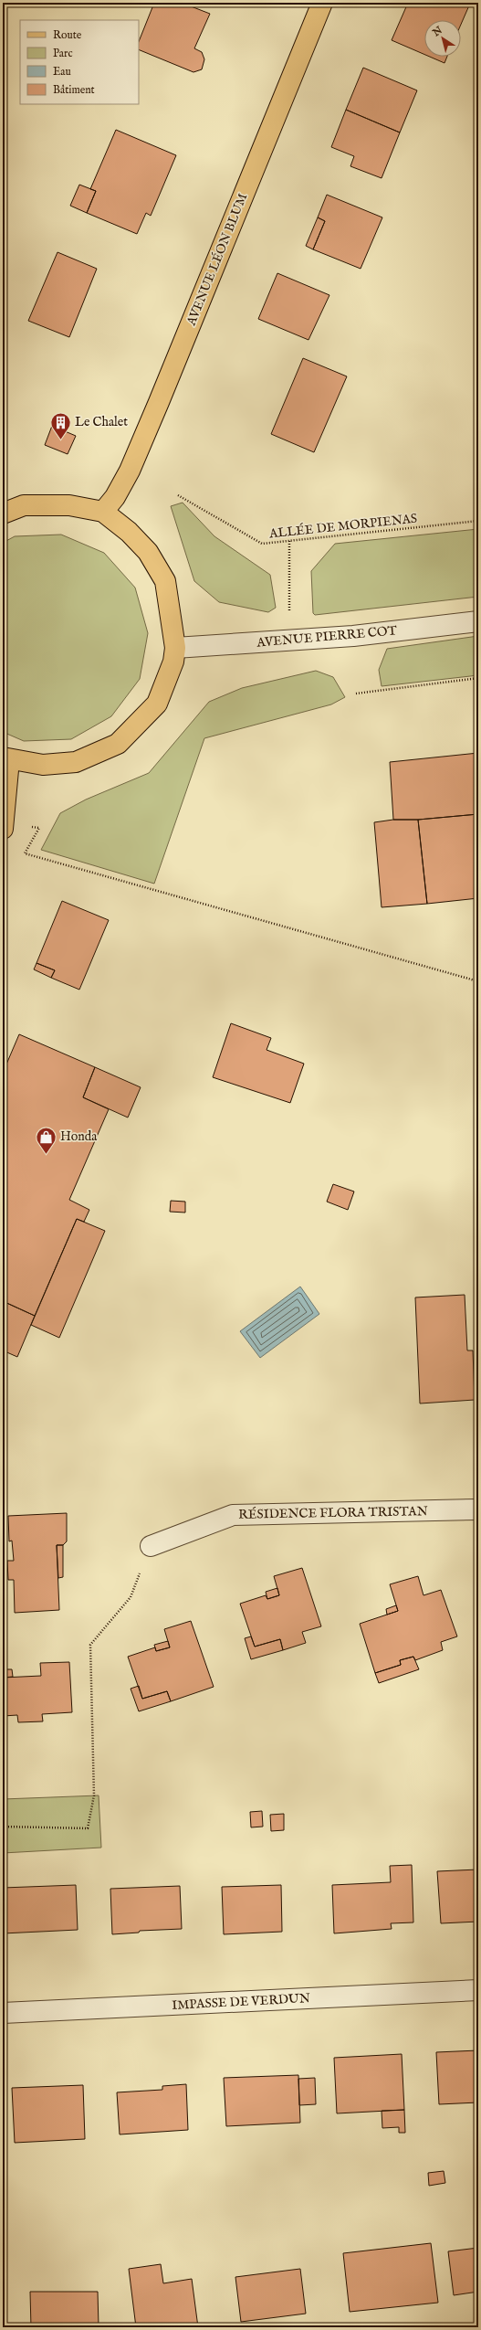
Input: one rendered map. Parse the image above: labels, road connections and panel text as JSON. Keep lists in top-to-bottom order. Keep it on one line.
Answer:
{"streets":{"main road":["AVENUE LÉON BLUM"],"street":["AVENUE PIERRE COT","RÉSIDENCE FLORA TRISTAN","IMPASSE DE VERDUN"],"path":["ALLÉE DE MORPIENAS"]},"places":{"building":["Le Chalet"],"shop":["Honda"]},"legend":["Route","Parc","Eau","Bâtiment"],"north":"top left"}
